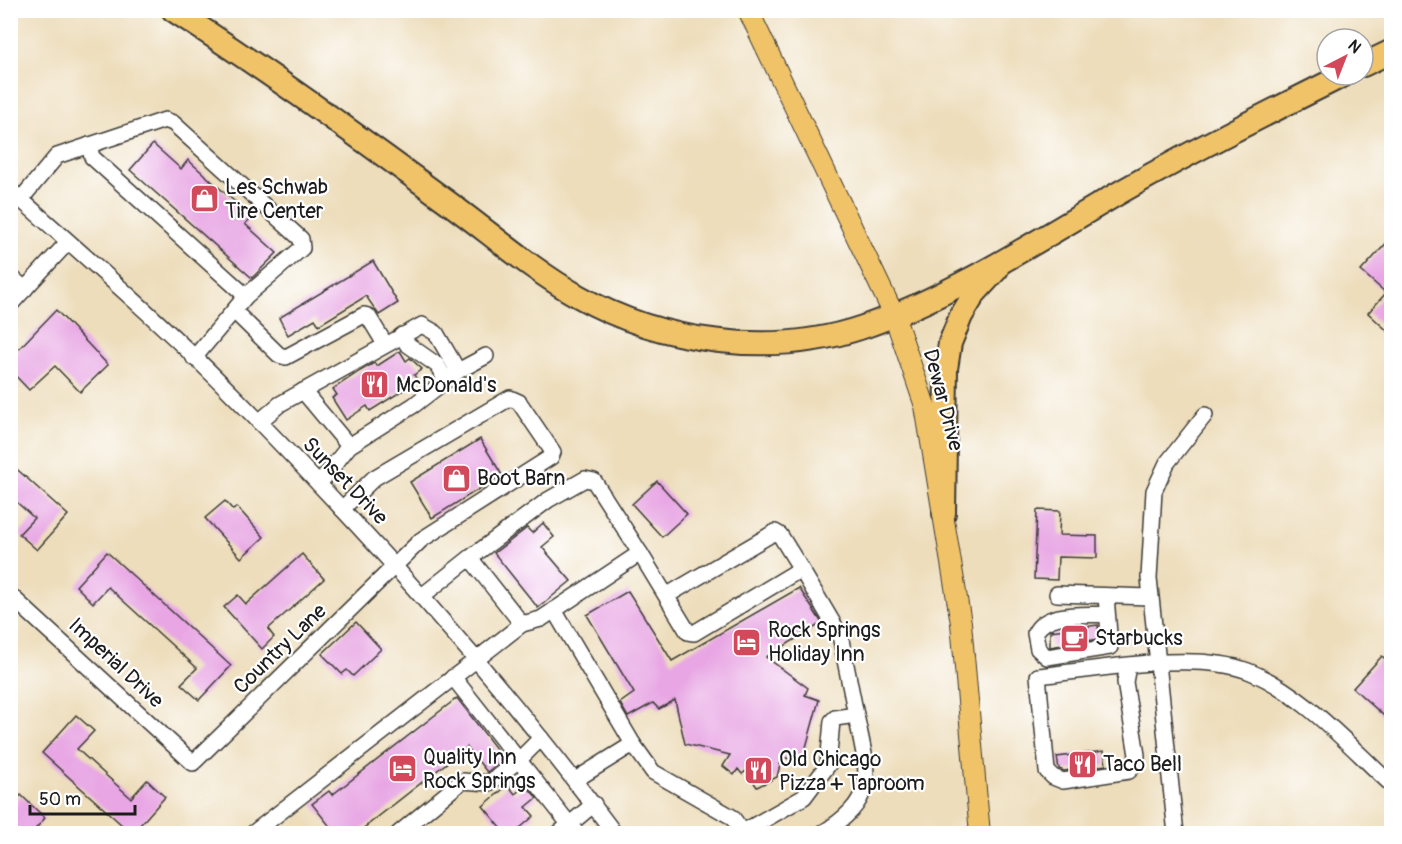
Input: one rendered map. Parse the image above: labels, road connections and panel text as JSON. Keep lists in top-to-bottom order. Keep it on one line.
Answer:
{"streets":{"main road":["Dewar Drive"],"street":["Sunset Drive","Country Lane","Imperial Drive"]},"crossings":[["Sunset Drive","Country Lane"],["Country Lane","Imperial Drive"]],"places":{"shop":["Les Schwab Tire Center","Boot Barn"],"restaurant":["McDonald's","Taco Bell","Old Chicago Pizza + Taproom"],"cafe":["Starbucks"],"hotel":["Rock Springs Holiday Inn","Quality Inn Rock Springs"]},"scale_bar":"50 m","north":"top right"}
